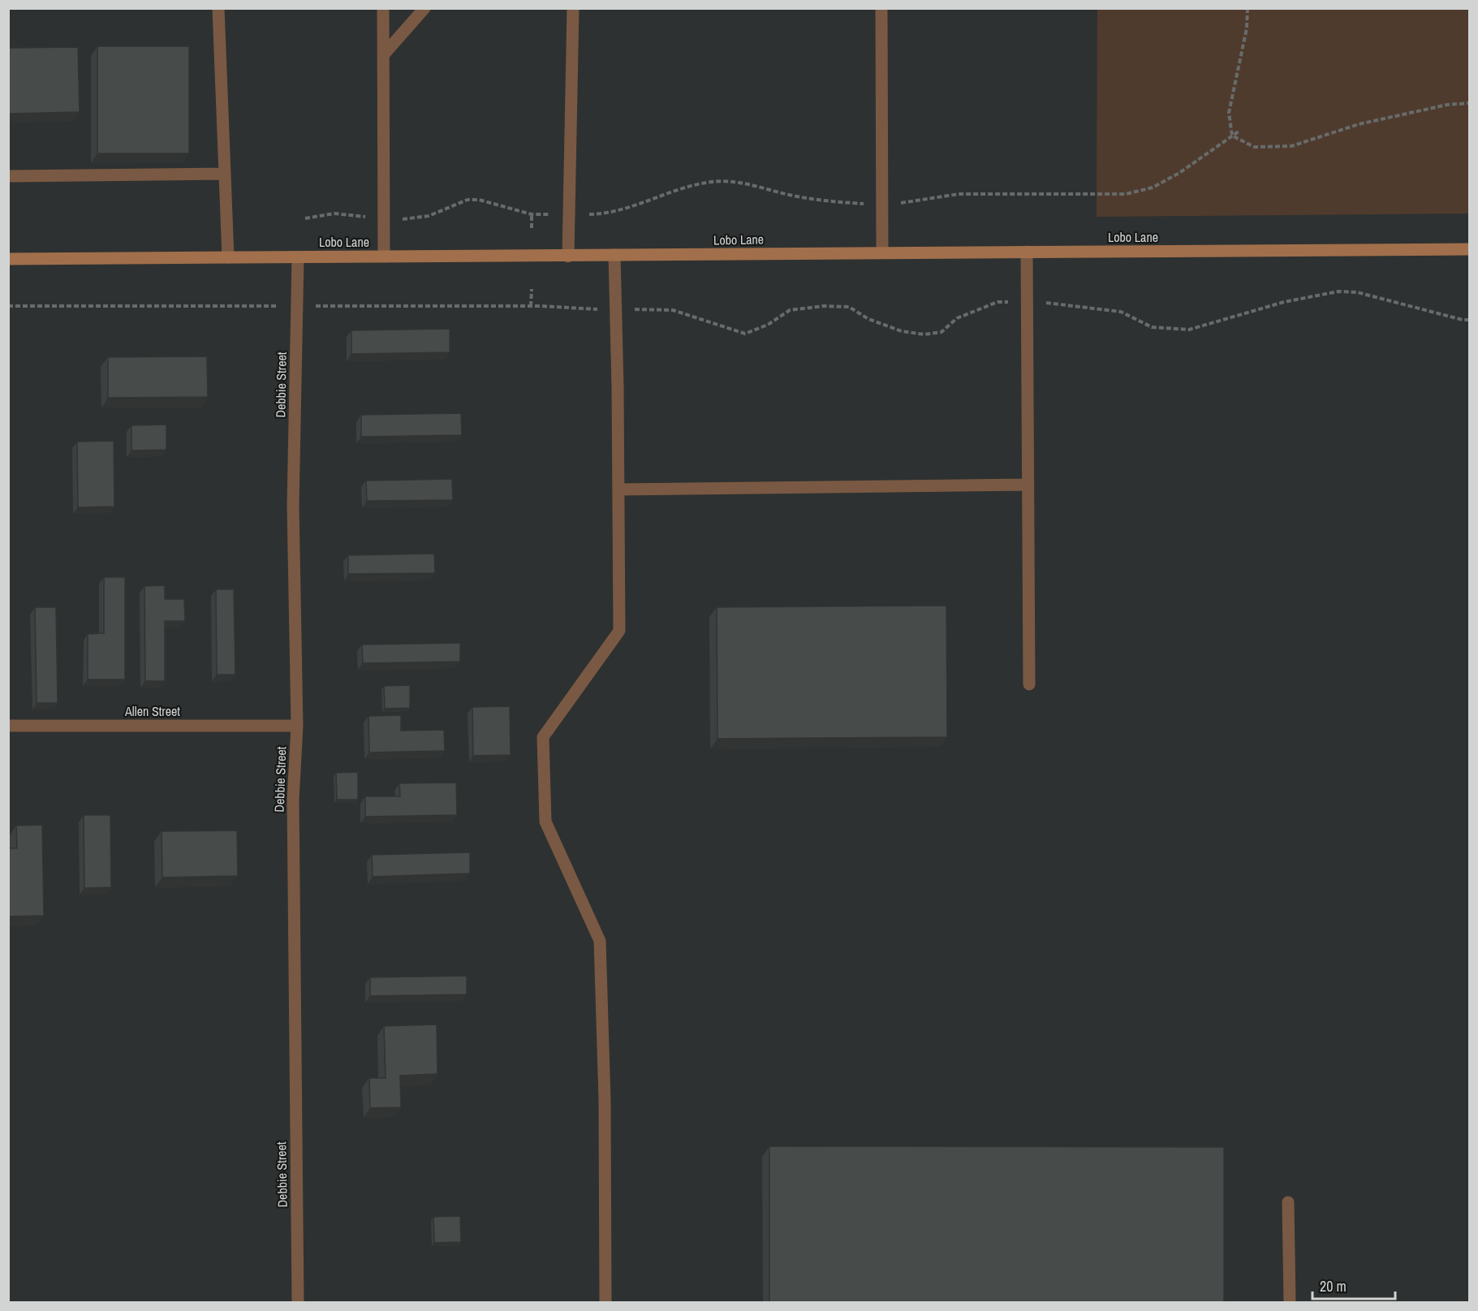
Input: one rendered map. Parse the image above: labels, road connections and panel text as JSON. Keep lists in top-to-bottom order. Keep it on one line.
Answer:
{"streets":{"street":["Lobo Lane","Debbie Street","Allen Street"]},"crossings":[["Lobo Lane","Debbie Street"],["Debbie Street","Allen Street"]],"scale_bar":"20 m"}
